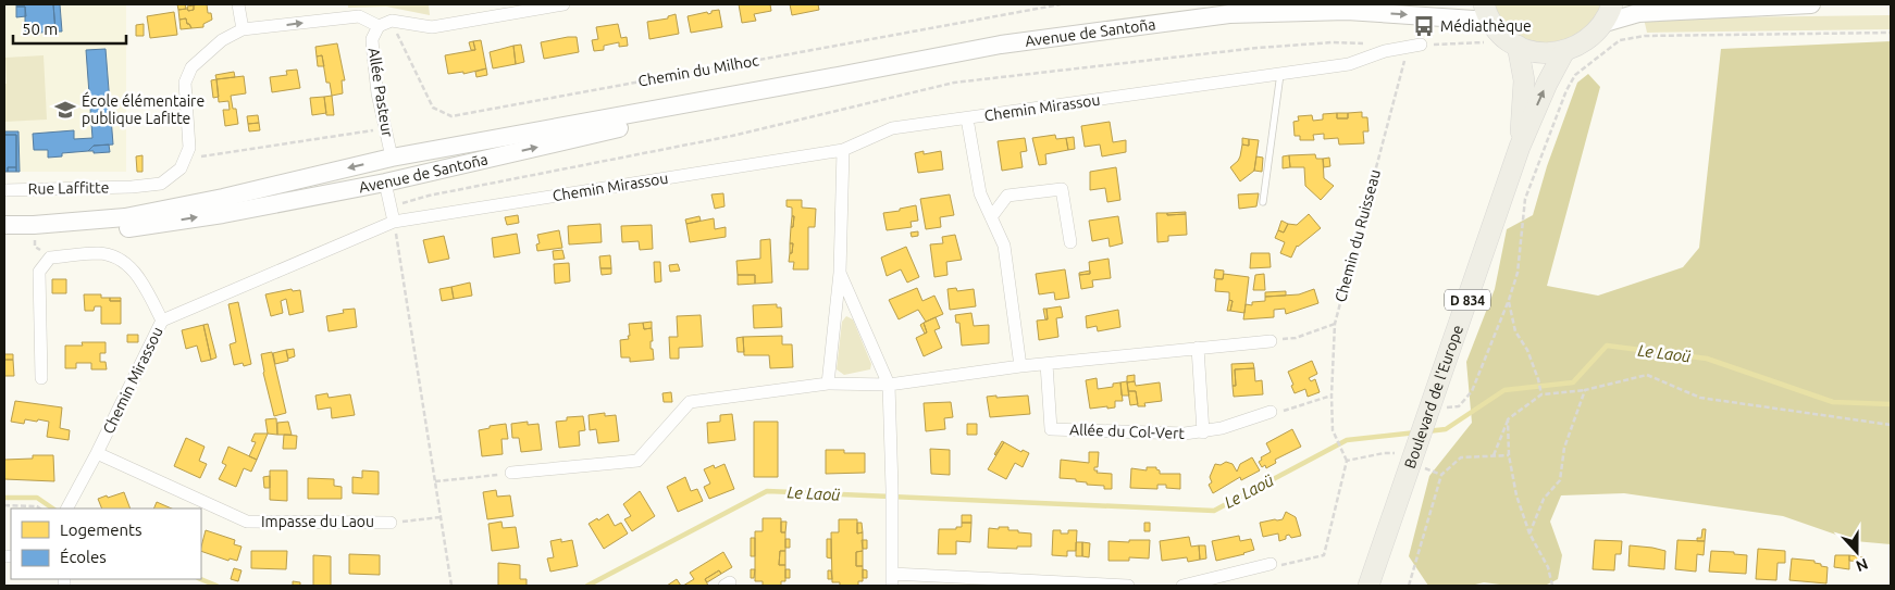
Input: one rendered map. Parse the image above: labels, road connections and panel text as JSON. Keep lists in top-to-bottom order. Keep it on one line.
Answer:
{"streets":{"main road":["Avenue de Santoña","D 834","Boulevard de l'Europe"],"street":["Allée Pasteur","Chemin Mirassou","Rue Laffitte","Allée du Col-Vert","Impasse du Laou"],"path":["Chemin du Milhoc","Chemin du Ruisseau"]},"crossings":[["Avenue de Santoña","Allée Pasteur"],["Chemin du Milhoc","Allée Pasteur"],["Chemin Mirassou","Chemin du Ruisseau"],["Chemin Mirassou","Impasse du Laou"]],"water":["Le Laoü"],"places":{"bus stop":["Médiathèque"],"school or university":["École élémentaire publique Lafitte"]},"legend":["Logements","Écoles"],"scale_bar":"50 m","north":"bottom"}
